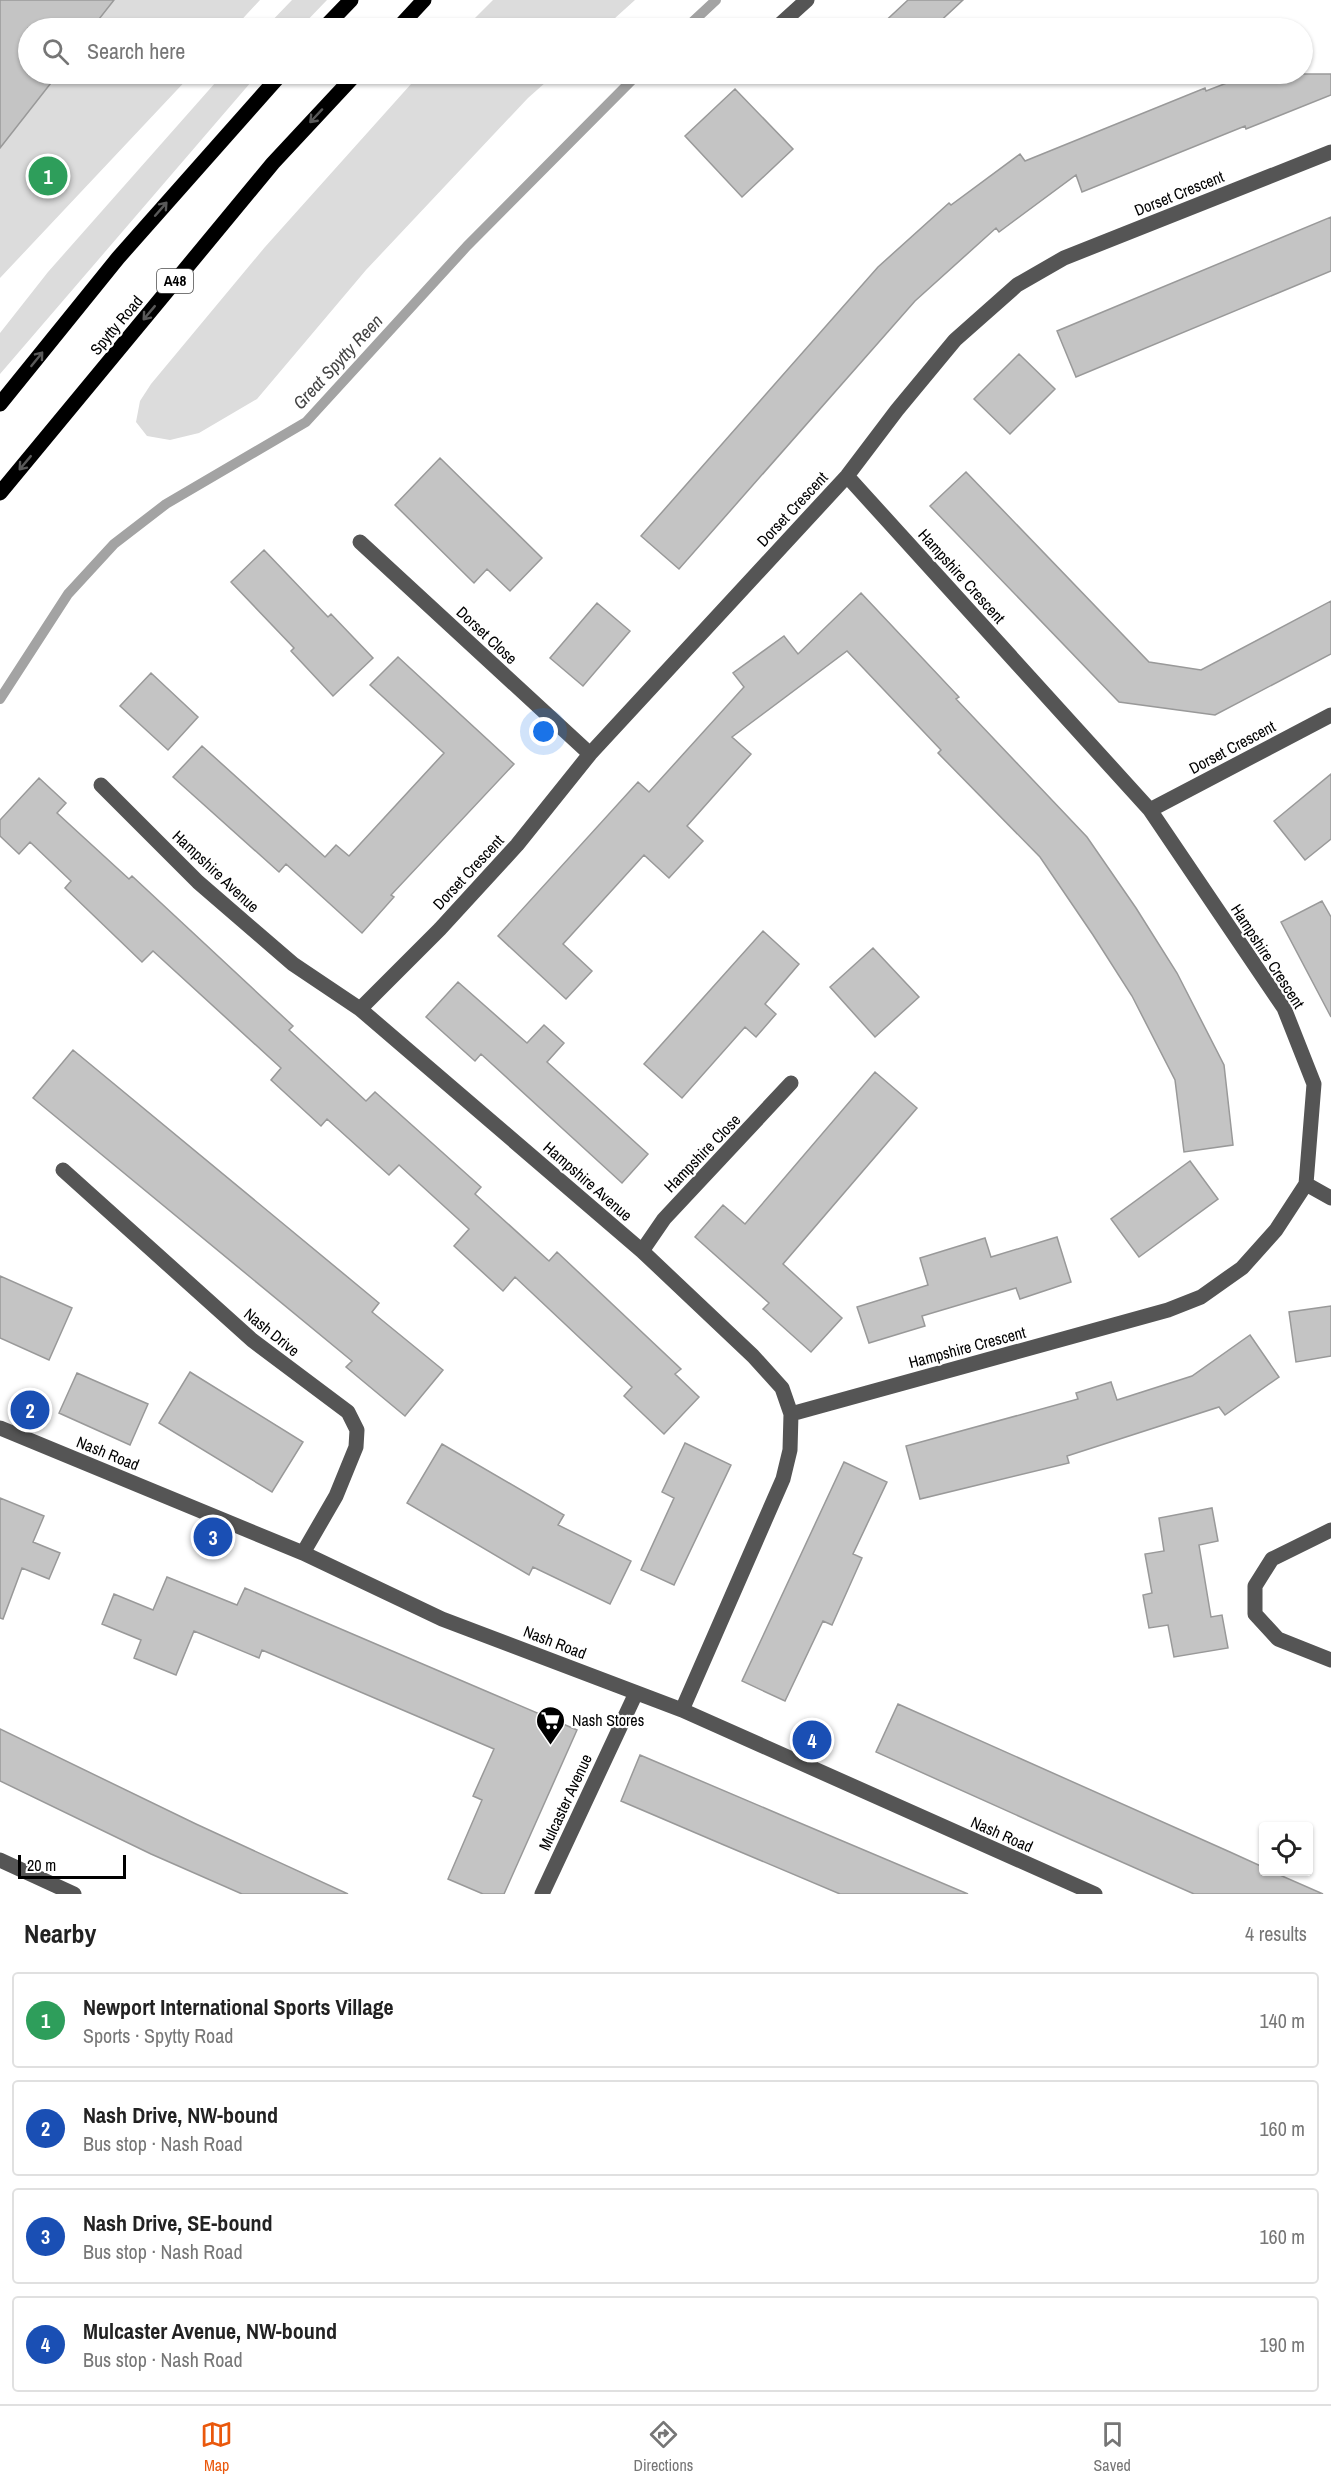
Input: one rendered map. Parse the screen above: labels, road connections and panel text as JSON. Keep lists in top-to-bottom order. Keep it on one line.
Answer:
{"streets":{"main road":["A48","Spytty Road"],"street":["Dorset Crescent","Hampshire Crescent","Dorset Close","Hampshire Avenue","Hampshire Close","Nash Drive","Nash Road","Mulcaster Avenue"]},"crossings":[["Dorset Crescent","Hampshire Crescent"],["Dorset Crescent","Dorset Close"],["Dorset Crescent","Hampshire Avenue"],["Hampshire Crescent","Hampshire Avenue"],["Hampshire Avenue","Hampshire Close"],["Hampshire Avenue","Nash Road"],["Nash Drive","Nash Road"],["Nash Road","Mulcaster Avenue"]],"water":["Great Spytty Reen"],"places":{"supermarket":["Nash Stores"]},"scale_bar":"20 m","page":{"search":"Search here","pins":["1","2","3","4"],"scale":"20 m","heading":["Nearby","4 results"],"list":[{"mark":"1","name":"Newport International Sports Village","note":"Sports · Spytty Road","value":"140 m"},{"mark":"2","name":"Nash Drive, NW-bound","note":"Bus stop · Nash Road","value":"160 m"},{"mark":"3","name":"Nash Drive, SE-bound","note":"Bus stop · Nash Road","value":"160 m"},{"mark":"4","name":"Mulcaster Avenue, NW-bound","note":"Bus stop · Nash Road","value":"190 m"}],"nav":["Map","Directions","Saved"]}}
